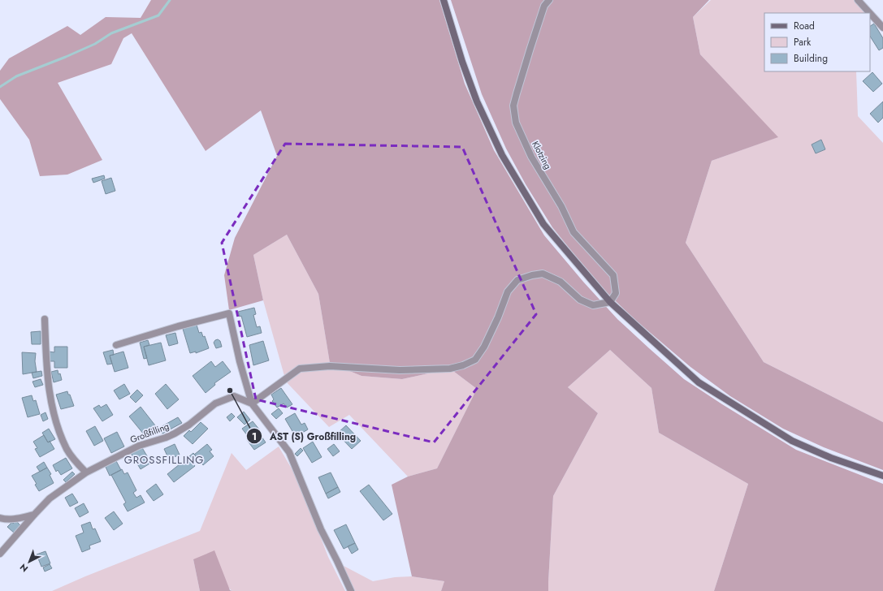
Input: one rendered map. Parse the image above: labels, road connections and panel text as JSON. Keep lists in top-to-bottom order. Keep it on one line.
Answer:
{"streets":{"street":["Klotzing","Großfilling"]},"districts":["GROSSFILLING"],"places":["AST (S) Großfilling"],"legend":["Road","Park","Building"],"north":"bottom left"}
